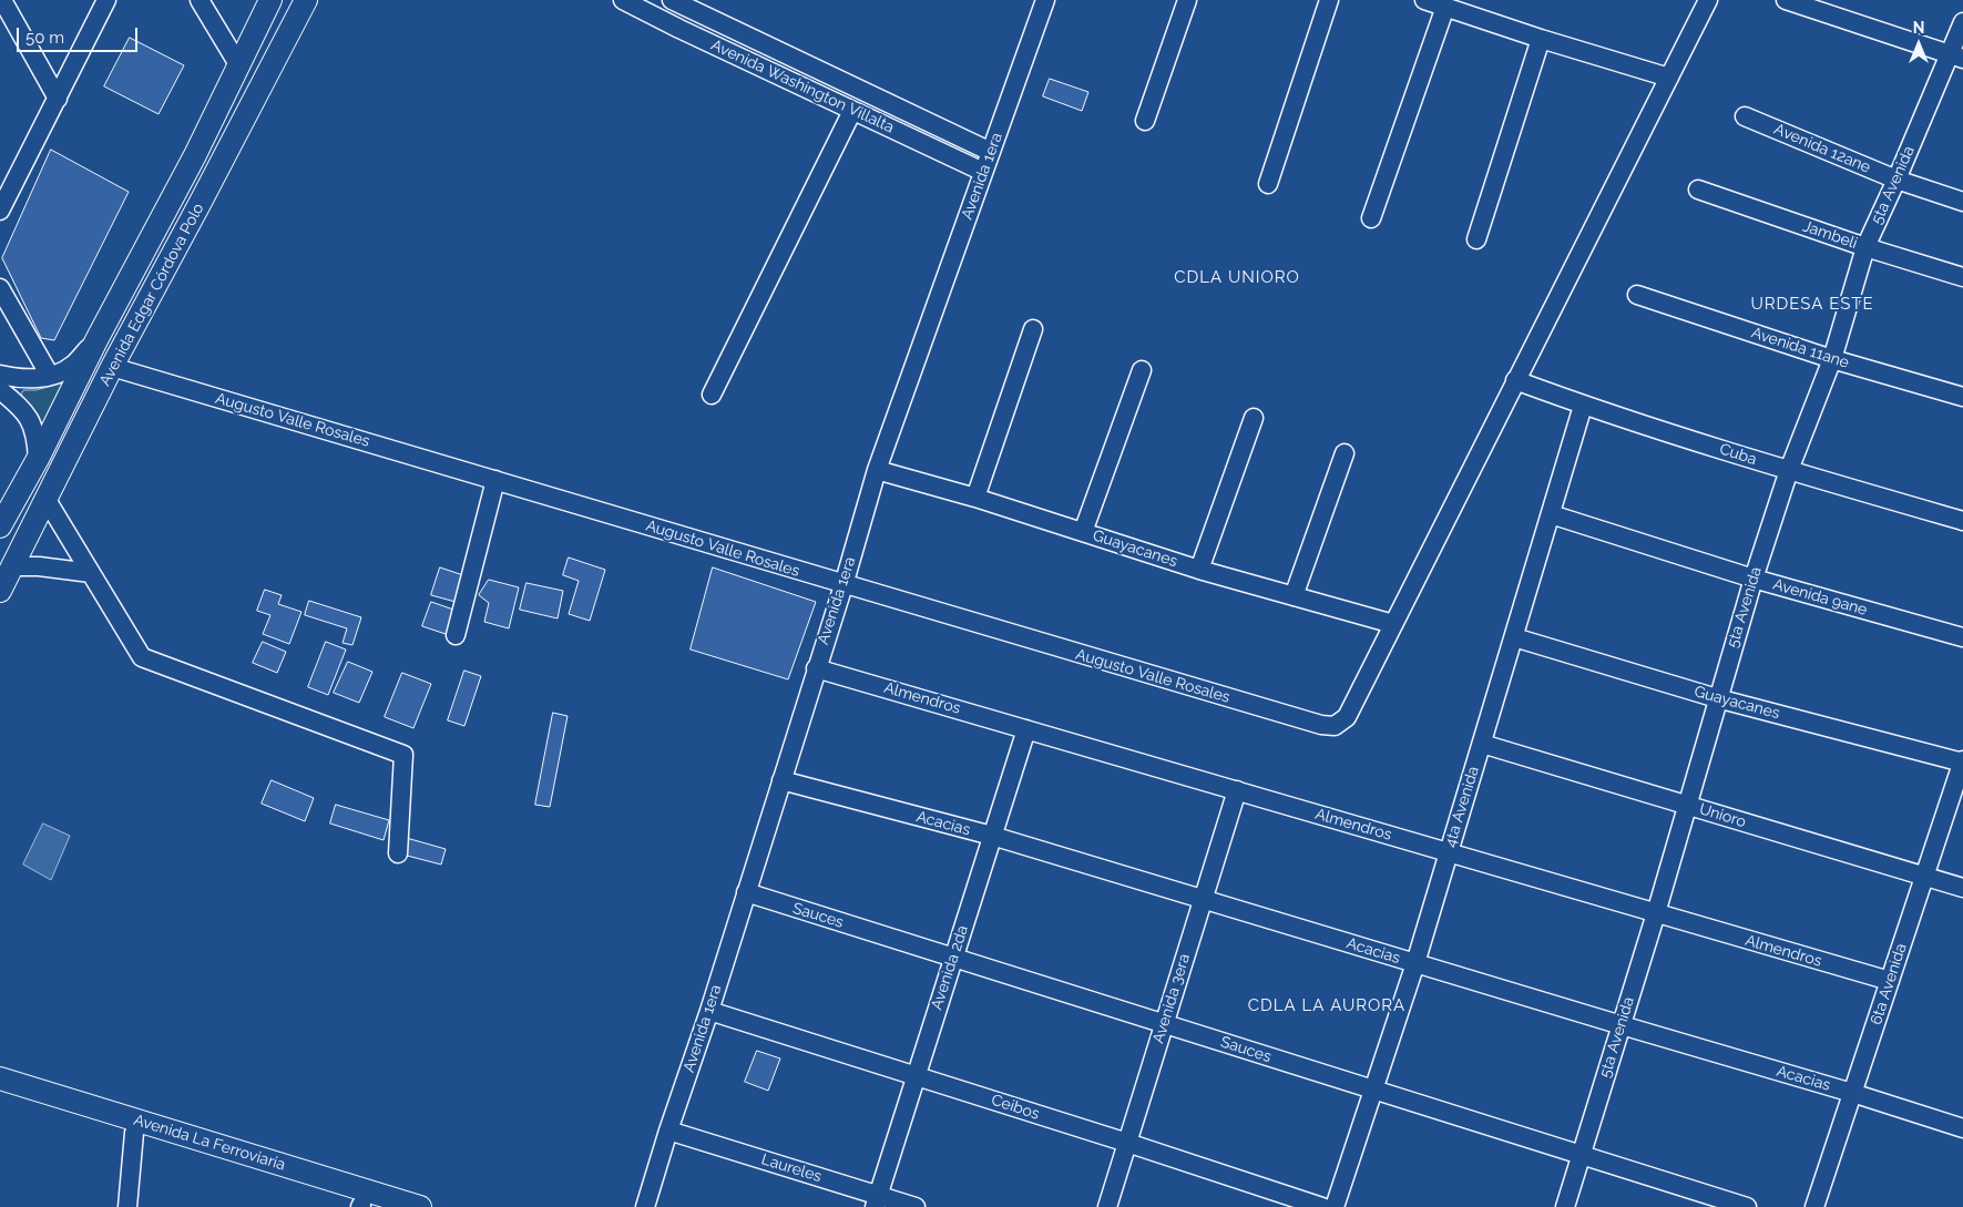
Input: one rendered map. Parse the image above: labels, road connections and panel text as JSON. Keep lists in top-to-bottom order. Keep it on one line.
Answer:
{"streets":{"main road":["Avenida Edgar Córdova Polo","Avenida La Ferroviaria"],"street":["Avenida Washington Villalta","Avenida 12ane","Avenida 1era","5ta Avenida","Jambeli","Avenida 11ane","Augusto Valle Rosales","Cuba","Guayacanes","Avenida 9ane","Almendros","4ta Avenida","Unioro","Acacias","Sauces","Avenida 2da","6ta Avenida","Avenida 3era","Ceibos","Laureles"]},"crossings":[["Avenida Washington Villalta","Avenida 1era"],["Avenida 12ane","5ta Avenida"],["Avenida 1era","Augusto Valle Rosales"],["Avenida 1era","Guayacanes"],["Avenida 1era","Almendros"],["Avenida 1era","Acacias"],["Avenida 1era","Sauces"],["Avenida 1era","Ceibos"],["Avenida 1era","Laureles"],["5ta Avenida","Jambeli"],["5ta Avenida","Avenida 11ane"],["5ta Avenida","Cuba"],["5ta Avenida","Guayacanes"],["5ta Avenida","Avenida 9ane"],["5ta Avenida","Almendros"],["5ta Avenida","Unioro"],["5ta Avenida","Acacias"],["5ta Avenida","Sauces"],["Avenida Edgar Córdova Polo","Augusto Valle Rosales"],["Augusto Valle Rosales","Guayacanes"],["Cuba","4ta Avenida"],["Guayacanes","4ta Avenida"],["Guayacanes","6ta Avenida"],["Avenida 9ane","4ta Avenida"],["Almendros","4ta Avenida"],["Almendros","Avenida 2da"],["Almendros","6ta Avenida"],["Almendros","Avenida 3era"],["4ta Avenida","Unioro"],["4ta Avenida","Acacias"],["4ta Avenida","Sauces"],["Unioro","6ta Avenida"],["Acacias","Avenida 2da"],["Acacias","6ta Avenida"],["Acacias","Avenida 3era"],["Sauces","Avenida 2da"],["Sauces","Avenida 3era"],["Avenida 2da","Ceibos"],["Avenida 2da","Laureles"],["Avenida 3era","Ceibos"]],"districts":["CDLA UNIORO","URDESA ESTE","CDLA LA AURORA"],"scale_bar":"50 m","north":"top"}
